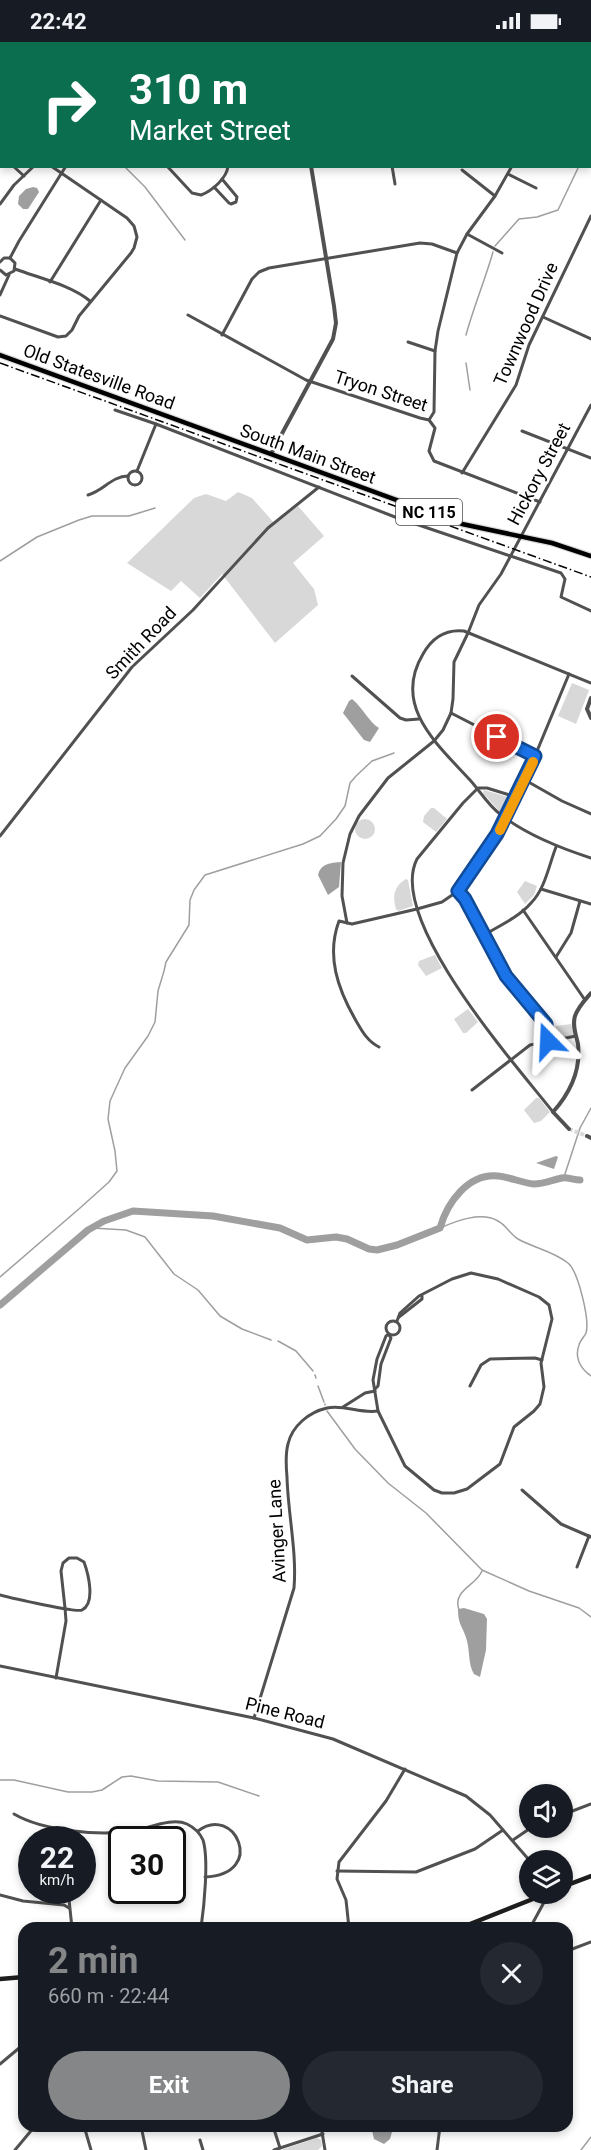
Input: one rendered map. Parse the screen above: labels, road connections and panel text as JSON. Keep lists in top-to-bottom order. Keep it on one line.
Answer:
{"streets":{"main road":["Old Statesville Road","South Main Street","NC 115"],"street":["Townwood Drive","Tryon Street","Hickory Street","Smith Road","Avinger Lane","Pine Road"]},"crossings":[["Townwood Drive","Tryon Street"],["Old Statesville Road","South Main Street"],["Tryon Street","Hickory Street"],["South Main Street","Hickory Street"],["Avinger Lane","Pine Road"]],"page":{"status":"22:42","turn":["310 m","Market Street"],"speed":"22 km/h","limit":"30","heading":["2 min","660 m · 22:44"],"buttons":["Exit","Share"]}}
